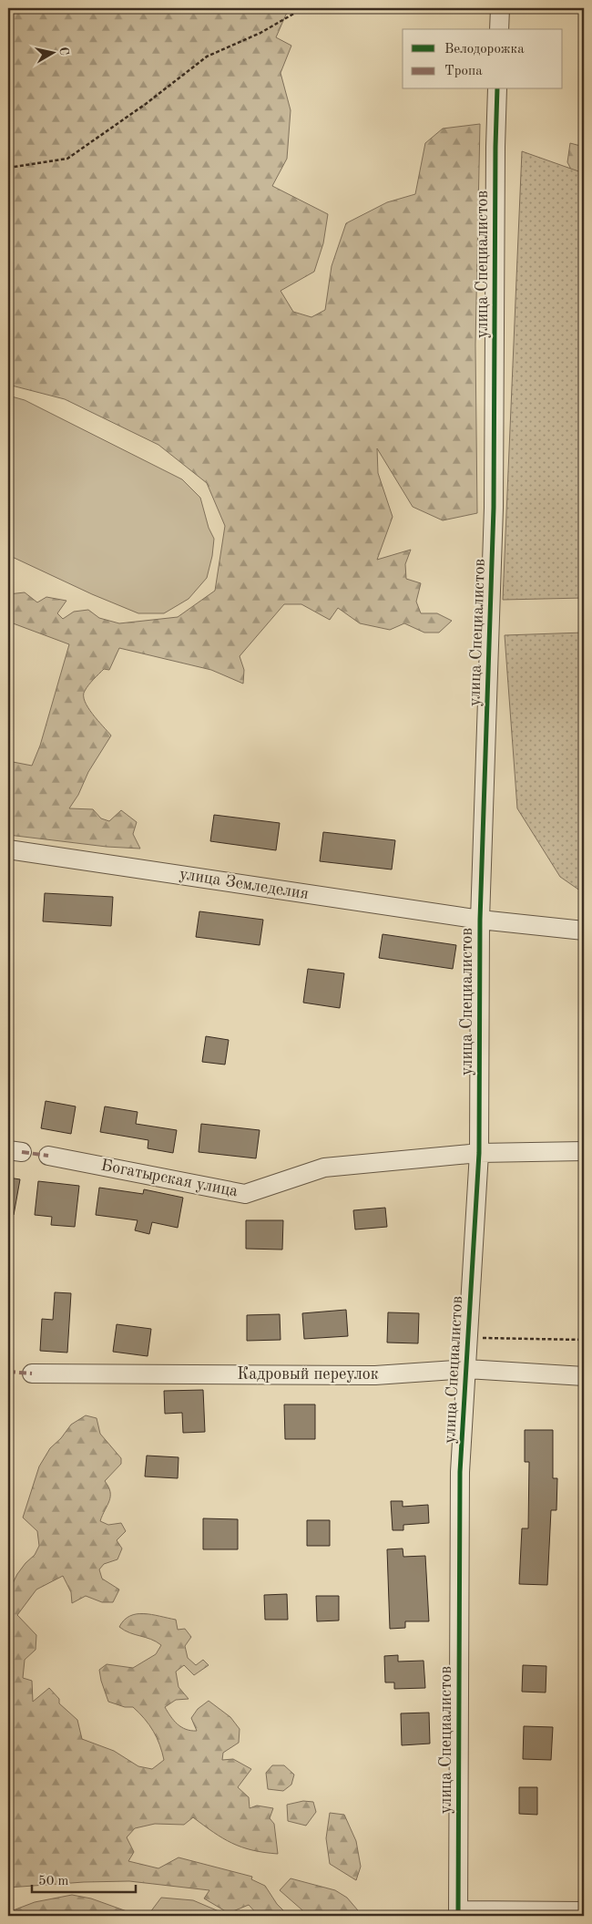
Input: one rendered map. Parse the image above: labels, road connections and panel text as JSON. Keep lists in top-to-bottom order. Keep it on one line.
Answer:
{"streets":{"street":["улица Специалистов","улица Земледелия","Богатырская улица","Кадровый переулок"]},"crossings":[["улица Специалистов","улица Земледелия"],["улица Специалистов","Богатырская улица"],["улица Специалистов","Кадровый переулок"]],"legend":["Велодорожка","Тропа"],"scale_bar":"50 m","north":"right"}
